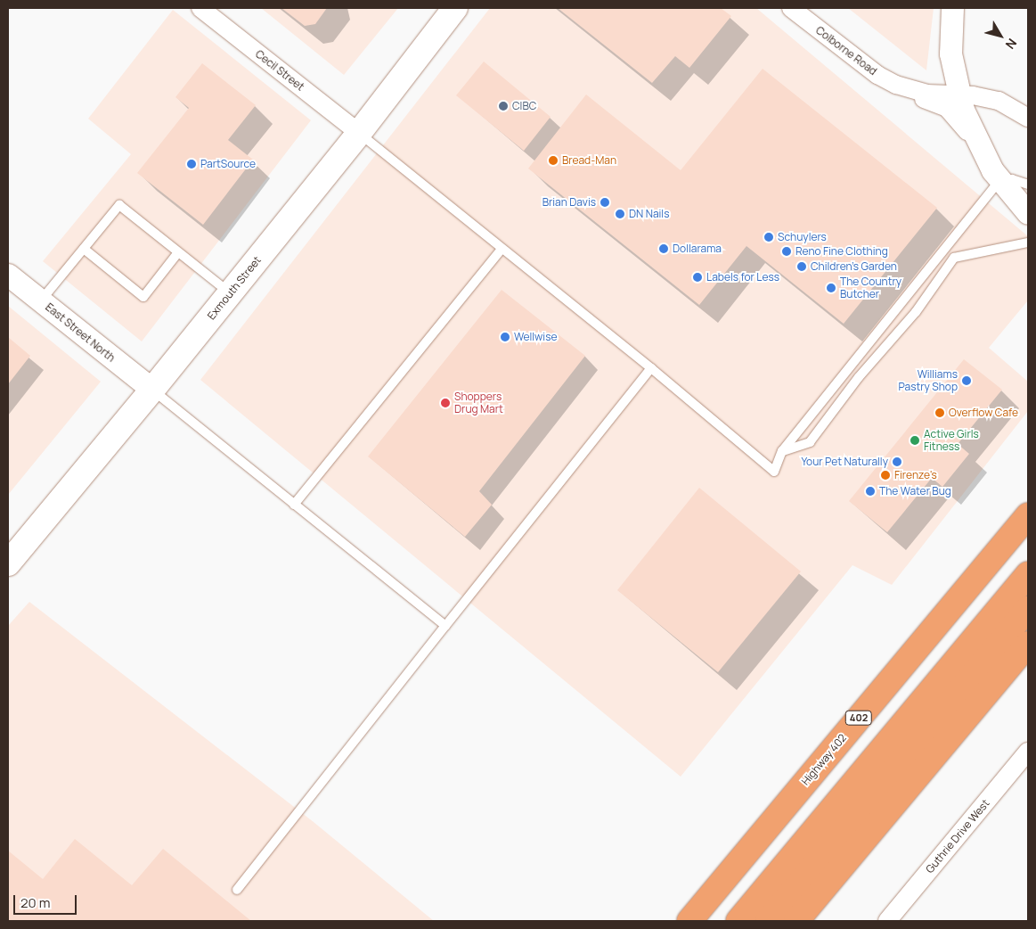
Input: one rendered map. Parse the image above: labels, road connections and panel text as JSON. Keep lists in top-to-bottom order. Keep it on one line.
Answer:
{"streets":{"highway":["402","Highway 402"],"main road":["Exmouth Street"],"street":["Colborne Road","Cecil Street","East Street North","Guthrie Drive West"]},"crossings":[["Cecil Street","Exmouth Street"],["Exmouth Street","East Street North"]],"places":["CIBC","Bread-Man","PartSource","Brian Davis","DN Nails","Schuylers","Dollarama","Reno Fine Clothing","Children's Garden","Labels for Less","The Country Butcher","Wellwise","Williams Pastry Shop","Shoppers Drug Mart","Overflow Cafe","Active Girls Fitness","Your Pet Naturally","Firenze's","The Water Bug"],"scale_bar":"20 m","north":"bottom right"}
